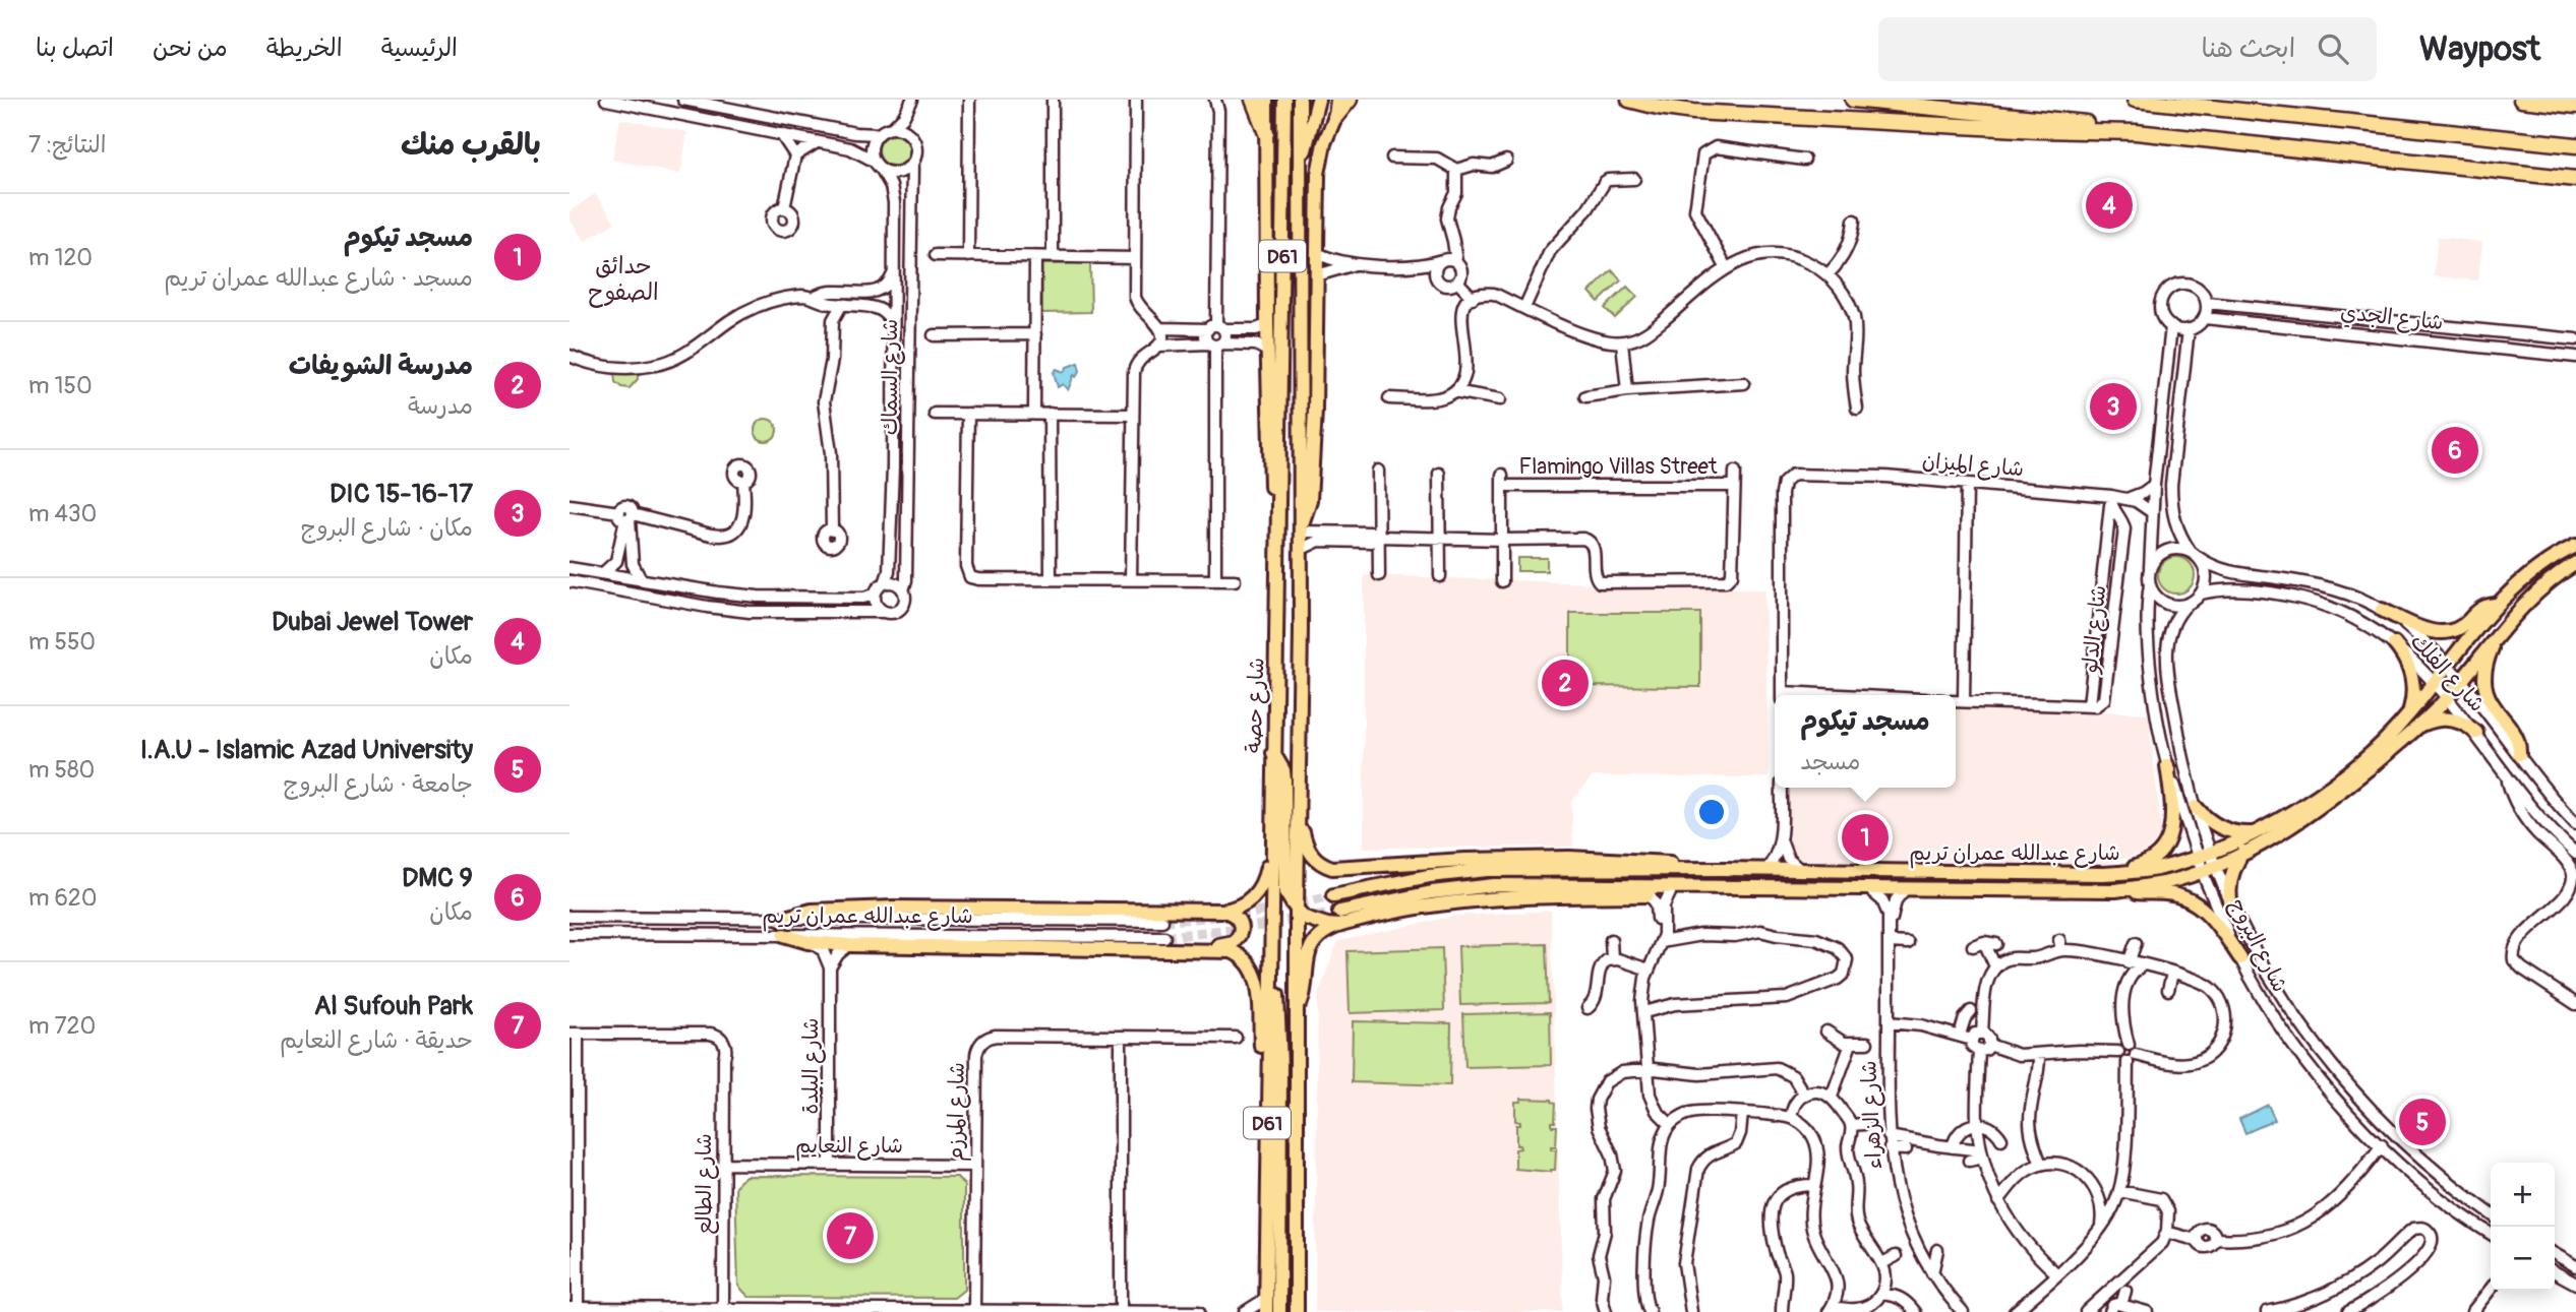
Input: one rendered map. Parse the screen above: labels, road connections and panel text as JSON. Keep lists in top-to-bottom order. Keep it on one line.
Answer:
{"streets":{"main road":["D61","شارع حصة","شارع عبدالله عمران تريم"],"street":["شارع الجدي","شارع السماك","شارع الميزان","Flamingo Villas Street","شارع الدلو","شارع الفلك","شارع البروج","شارع البلدة","شارع المرزم","شارع الزهراء","شارع النعايم","شارع الطالع"]},"crossings":[["شارع الميزان","شارع الدلو"],["Flamingo Villas Street","شارع حصة"],["شارع الفلك","شارع عبدالله عمران تريم"],["شارع الفلك","شارع البروج"],["شارع عبدالله عمران تريم","شارع البروج"],["شارع عبدالله عمران تريم","شارع الزهراء"],["شارع البلدة","شارع النعايم"],["شارع المرزم","شارع النعايم"],["شارع النعايم","شارع الطالع"]],"districts":["حدائق الصفوح"],"page":{"header":"Waypost","search":"ابحث هنا","nav":["الرئيسية","الخريطة","من نحن","اتصل بنا"],"heading":["بالقرب منك","النتائج: 7"],"pins":["4","3","6","2","1","5","7"],"list":[{"mark":"1","name":"مسجد تيكوم","note":"مسجد · شارع عبدالله عمران تريم","value":"120 m"},{"mark":"2","name":"مدرسة الشويفات","note":"مدرسة","value":"150 m"},{"mark":"3","name":"DIC 15-16-17","note":"مكان · شارع البروج","value":"430 m"},{"mark":"4","name":"Dubai Jewel Tower","note":"مكان","value":"550 m"},{"mark":"5","name":"I.A.U - Islamic Azad University","note":"جامعة · شارع البروج","value":"580 m"},{"mark":"6","name":"DMC 9","note":"مكان","value":"620 m"},{"mark":"7","name":"Al Sufouh Park","note":"حديقة · شارع النعايم","value":"720 m"}],"popup":["مسجد تيكوم","مسجد"],"map_buttons":["+","−"]}}
